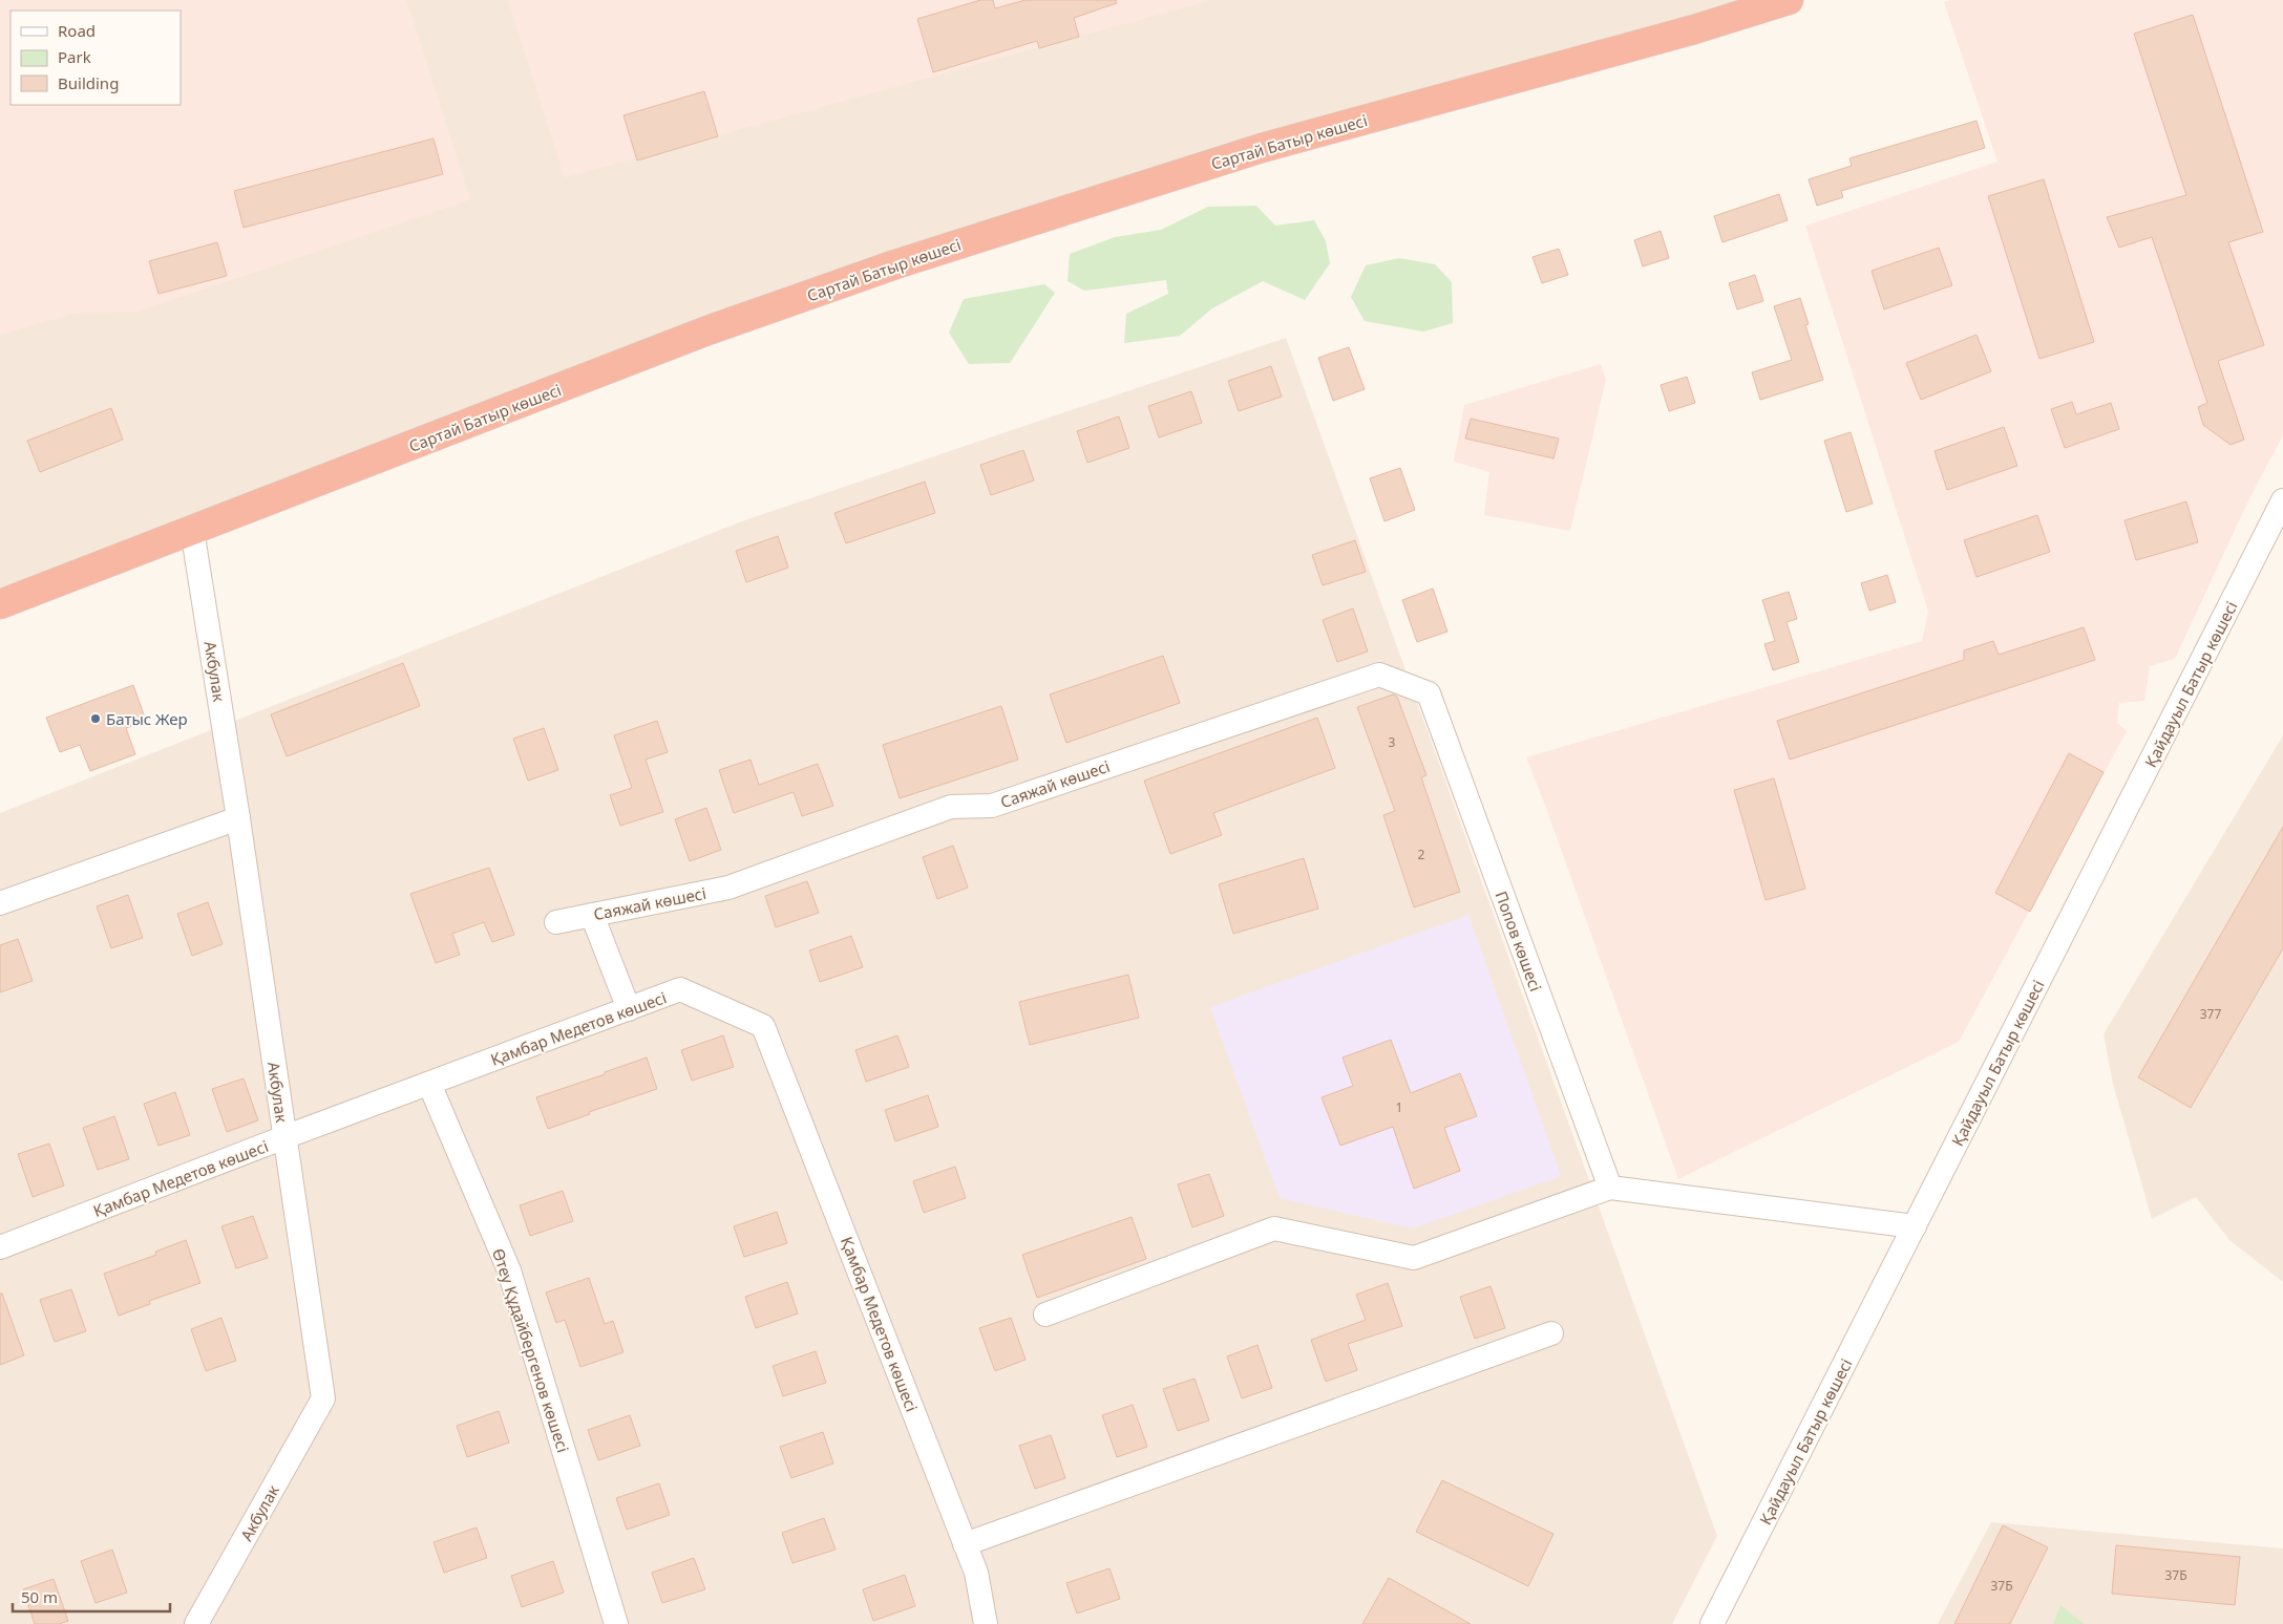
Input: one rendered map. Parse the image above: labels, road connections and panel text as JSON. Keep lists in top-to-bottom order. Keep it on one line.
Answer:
{"streets":{"highway":["Сартай Батыр көшесі"],"street":["Акбулак","Қайдауыл Батыр көшесі","Саяжай көшесі","Попов көшесі","Қамбар Медетов көшесі","Өтеу Құдайбергенов көшесі"]},"crossings":[["Сартай Батыр көшесі","Акбулак"],["Акбулак","Қамбар Медетов көшесі"],["Саяжай көшесі","Попов көшесі"],["Қамбар Медетов көшесі","Өтеу Құдайбергенов көшесі"]],"places":["Батыс Жер"],"house_numbers":["3","2","377","1","37Б","37Б"],"legend":["Road","Park","Building"],"scale_bar":"50 m"}
